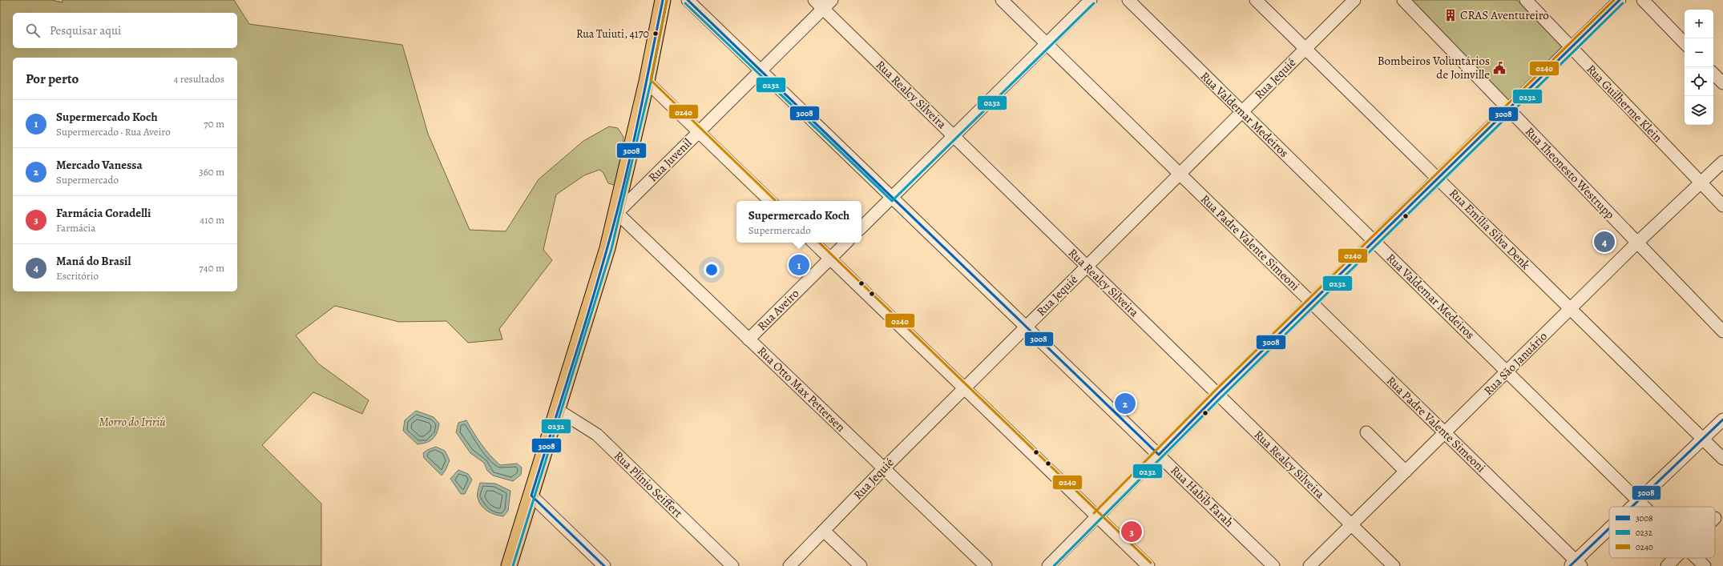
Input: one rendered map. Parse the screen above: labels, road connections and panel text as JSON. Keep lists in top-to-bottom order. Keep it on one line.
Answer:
{"streets":{"street":["Rua Jequié","Rua Realcy Silveira","Rua Guilherme Klein","Rua Valdemar Medeiros","Rua Juvenil","Rua Theonesto Westrupp","Rua Emília Silva Denk","Rua Padre Valente Simeoni","Rua Aveiro","Rua São Januário","Rua Otto Max Pettersen","Rua Plínio Seiffert","Rua Habib Farah"]},"crossings":[["Rua Jequié","Rua Realcy Silveira"],["Rua Jequié","Rua Valdemar Medeiros"],["Rua Jequié","Rua Emília Silva Denk"],["Rua Jequié","Rua Padre Valente Simeoni"],["Rua Jequié","Rua Otto Max Pettersen"],["Rua Jequié","Rua Habib Farah"],["Rua Realcy Silveira","Rua Juvenil"],["Rua Realcy Silveira","Rua São Januário"],["Rua Guilherme Klein","Rua São Januário"],["Rua Valdemar Medeiros","Rua São Januário"],["Rua Juvenil","Rua Otto Max Pettersen"],["Rua Juvenil","Rua Habib Farah"],["Rua Theonesto Westrupp","Rua São Januário"],["Rua Emília Silva Denk","Rua São Januário"],["Rua Padre Valente Simeoni","Rua São Januário"],["Rua Aveiro","Rua Otto Max Pettersen"]],"parks":["Morro do Iririú"],"places":{"building":["CRAS Aventureiro"],"other":["Rua Tuiuti, 4170"],"public building":["Bombeiros Voluntários de Joinville"]},"lines":["transit line 3008","transit line 0240","transit line 0232"],"legend":["3008","0232","0240"],"page":{"map_buttons":["+","−"],"search":"Pesquisar aqui","heading":["Por perto","4 resultados"],"list":[{"mark":"1","name":"Supermercado Koch","note":"Supermercado · Rua Aveiro","value":"70 m"},{"mark":"2","name":"Mercado Vanessa","note":"Supermercado","value":"360 m"},{"mark":"3","name":"Farmácia Coradelli","note":"Farmácia","value":"410 m"},{"mark":"4","name":"Maná do Brasil","note":"Escritório","value":"740 m"}],"popup":["Supermercado Koch","Supermercado"],"pins":["4","1","2","3"]}}
